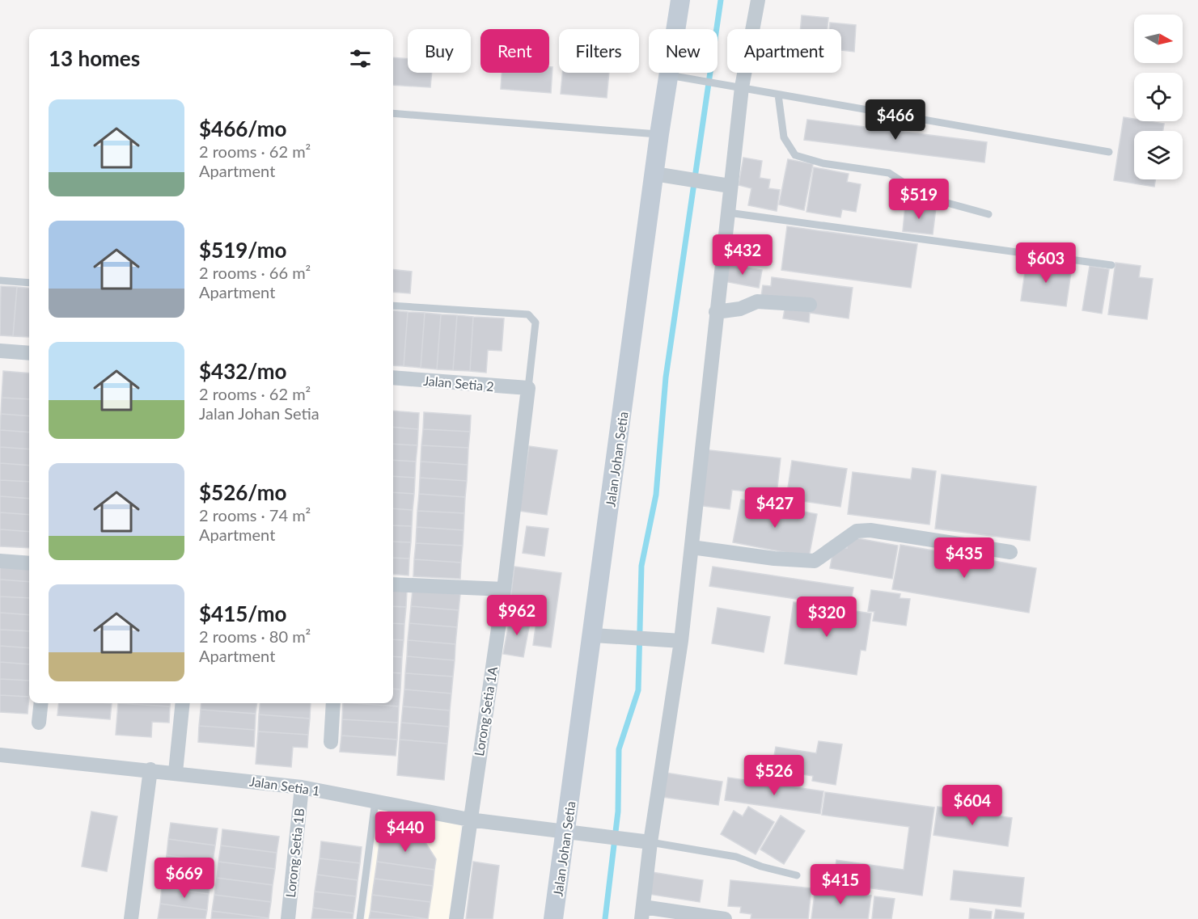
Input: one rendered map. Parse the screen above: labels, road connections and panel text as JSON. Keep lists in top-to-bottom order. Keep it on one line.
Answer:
{"streets":{"main road":["Jalan Johan Setia"],"street":["Jalan Setia 2","Lorong Setia 1A","Jalan Setia 1","Lorong Setia 1B"]},"crossings":[["Jalan Setia 2","Lorong Setia 1A"],["Jalan Johan Setia","Jalan Setia 1"],["Lorong Setia 1A","Jalan Setia 1"],["Jalan Setia 1","Lorong Setia 1B"]],"north":"right","page":{"chip":["Buy","Rent","Filters","New","Apartment"],"heading":"13 homes","list":[{"name":"$466/mo","note":"2 rooms · 62 m² · Apartment"},{"name":"$519/mo","note":"2 rooms · 66 m² · Apartment"},{"name":"$432/mo","note":"2 rooms · 62 m² · Jalan Johan Setia"},{"name":"$526/mo","note":"2 rooms · 74 m² · Apartment"},{"name":"$415/mo","note":"2 rooms · 80 m² · Apartment"}],"price":["$466","$519","$432","$603","$427","$435","$962","$320","$526","$604","$440","$669","$415"]}}
